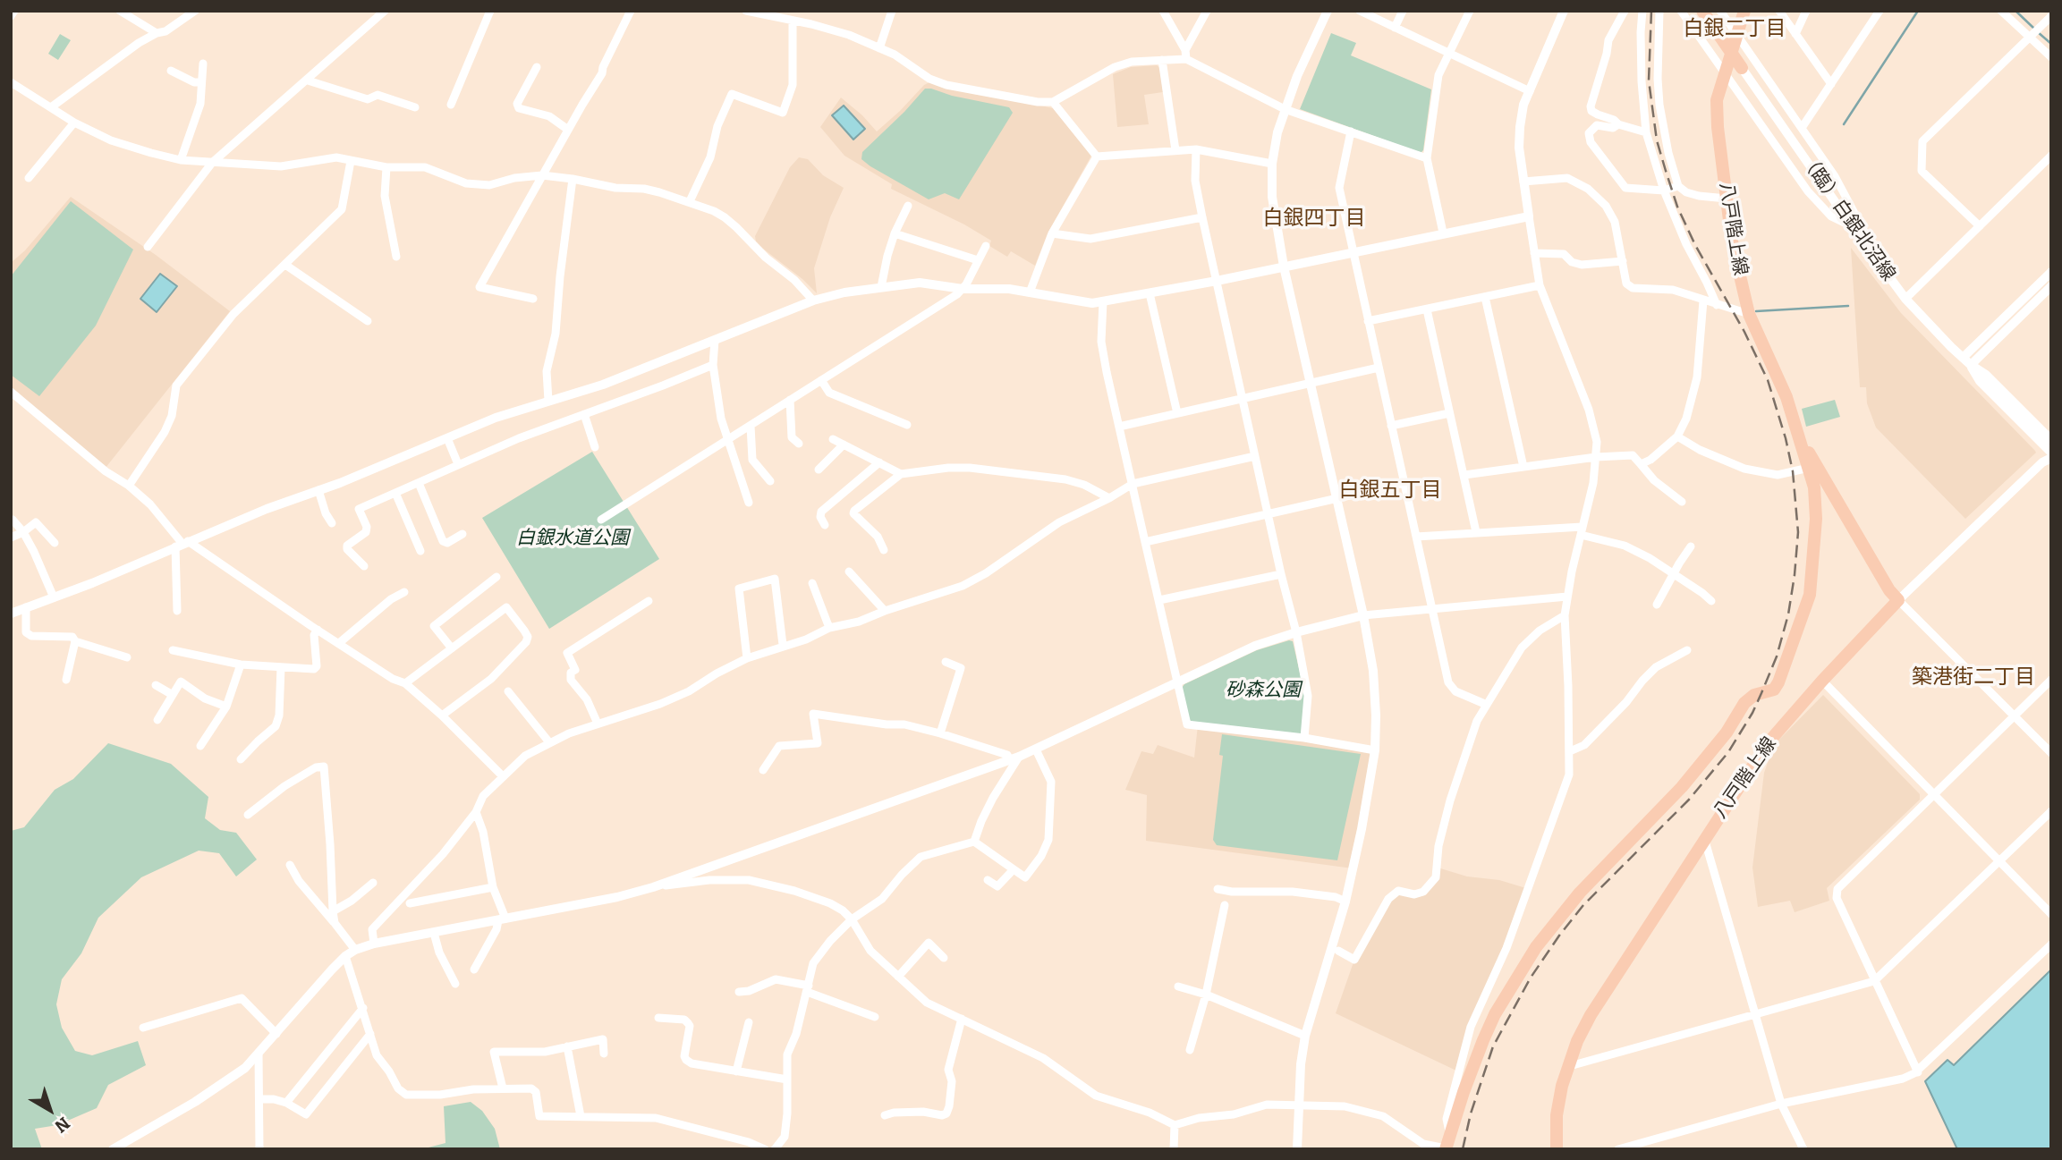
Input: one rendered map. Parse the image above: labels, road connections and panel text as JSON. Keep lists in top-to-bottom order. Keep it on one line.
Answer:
{"streets":{"main road":["八戸階上線"],"street":["（臨）白銀北沼線"]},"districts":["白銀二丁目","白銀四丁目","白銀五丁目","築港街二丁目"],"parks":["白銀水道公園","砂森公園"],"north":"bottom right"}
